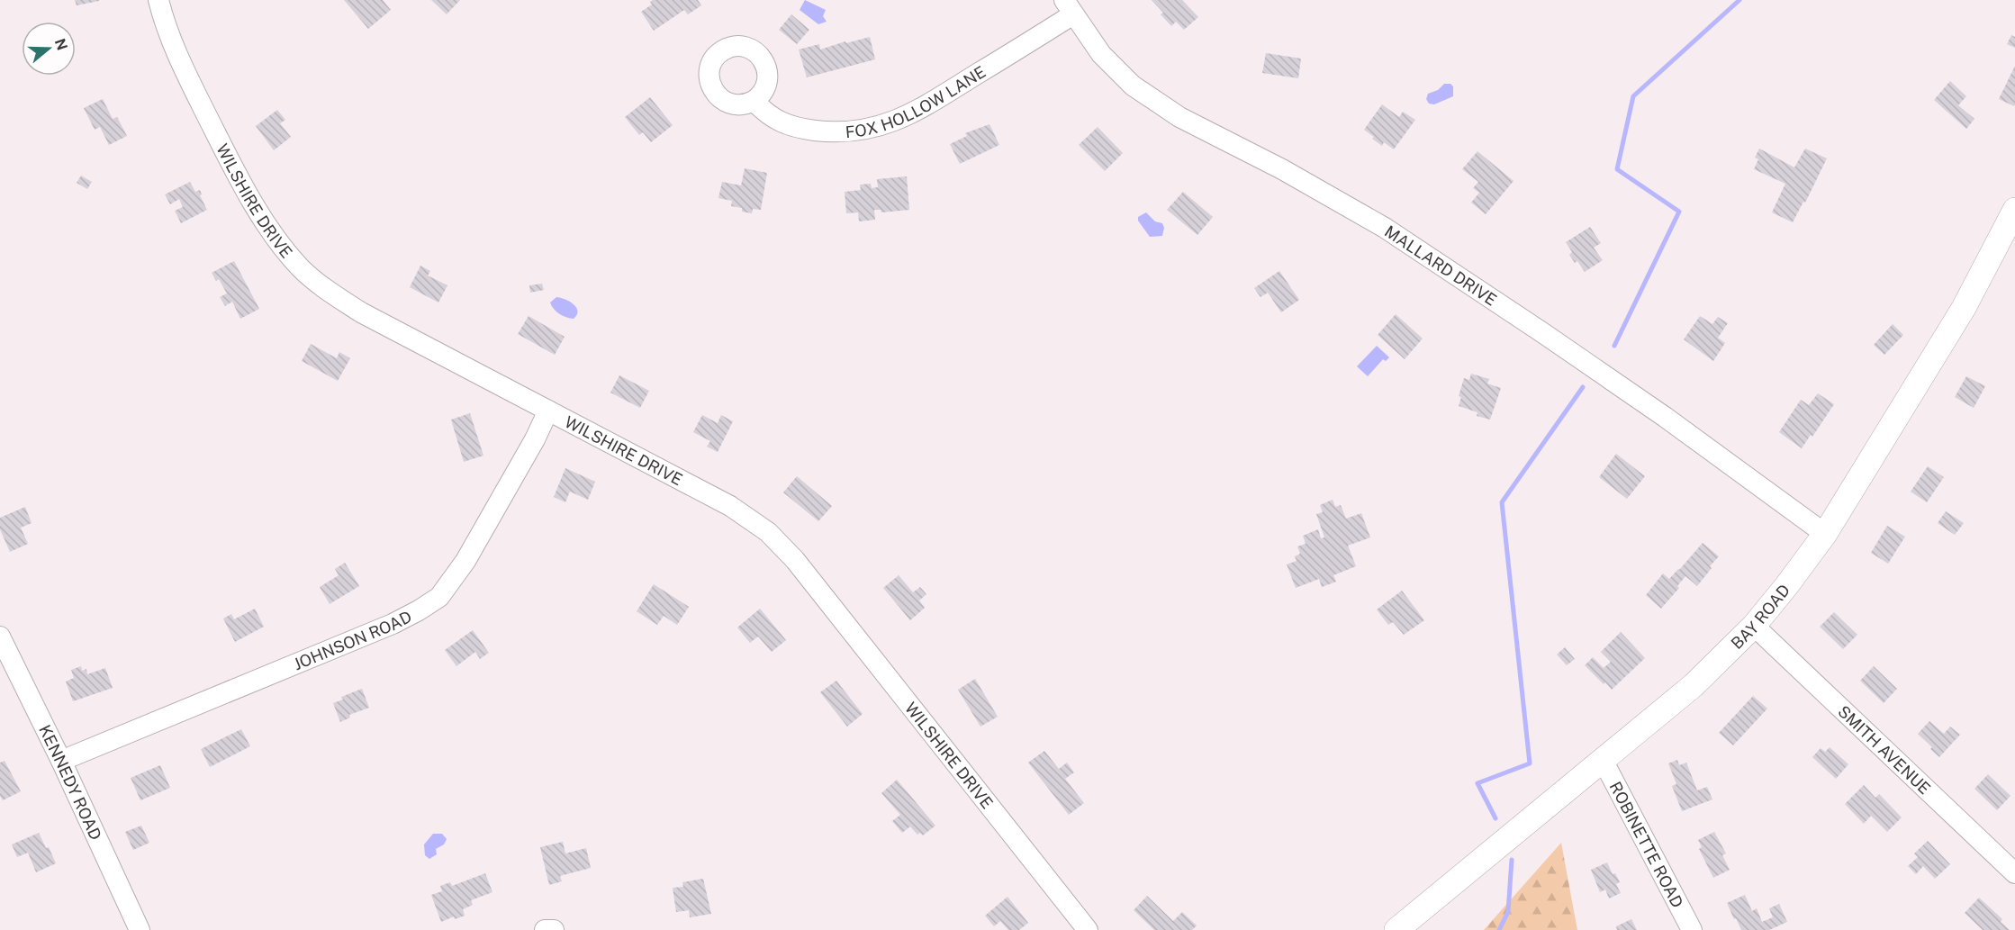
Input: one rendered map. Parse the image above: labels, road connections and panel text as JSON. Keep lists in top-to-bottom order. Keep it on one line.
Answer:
{"streets":{"main road":["BAY ROAD"],"street":["FOX HOLLOW LANE","WILSHIRE DRIVE","MALLARD DRIVE","JOHNSON ROAD","SMITH AVENUE","KENNEDY ROAD","ROBINETTE ROAD"]},"crossings":[["FOX HOLLOW LANE","MALLARD DRIVE"],["WILSHIRE DRIVE","JOHNSON ROAD"],["MALLARD DRIVE","BAY ROAD"],["BAY ROAD","SMITH AVENUE"],["BAY ROAD","ROBINETTE ROAD"],["JOHNSON ROAD","KENNEDY ROAD"]],"north":"right"}
